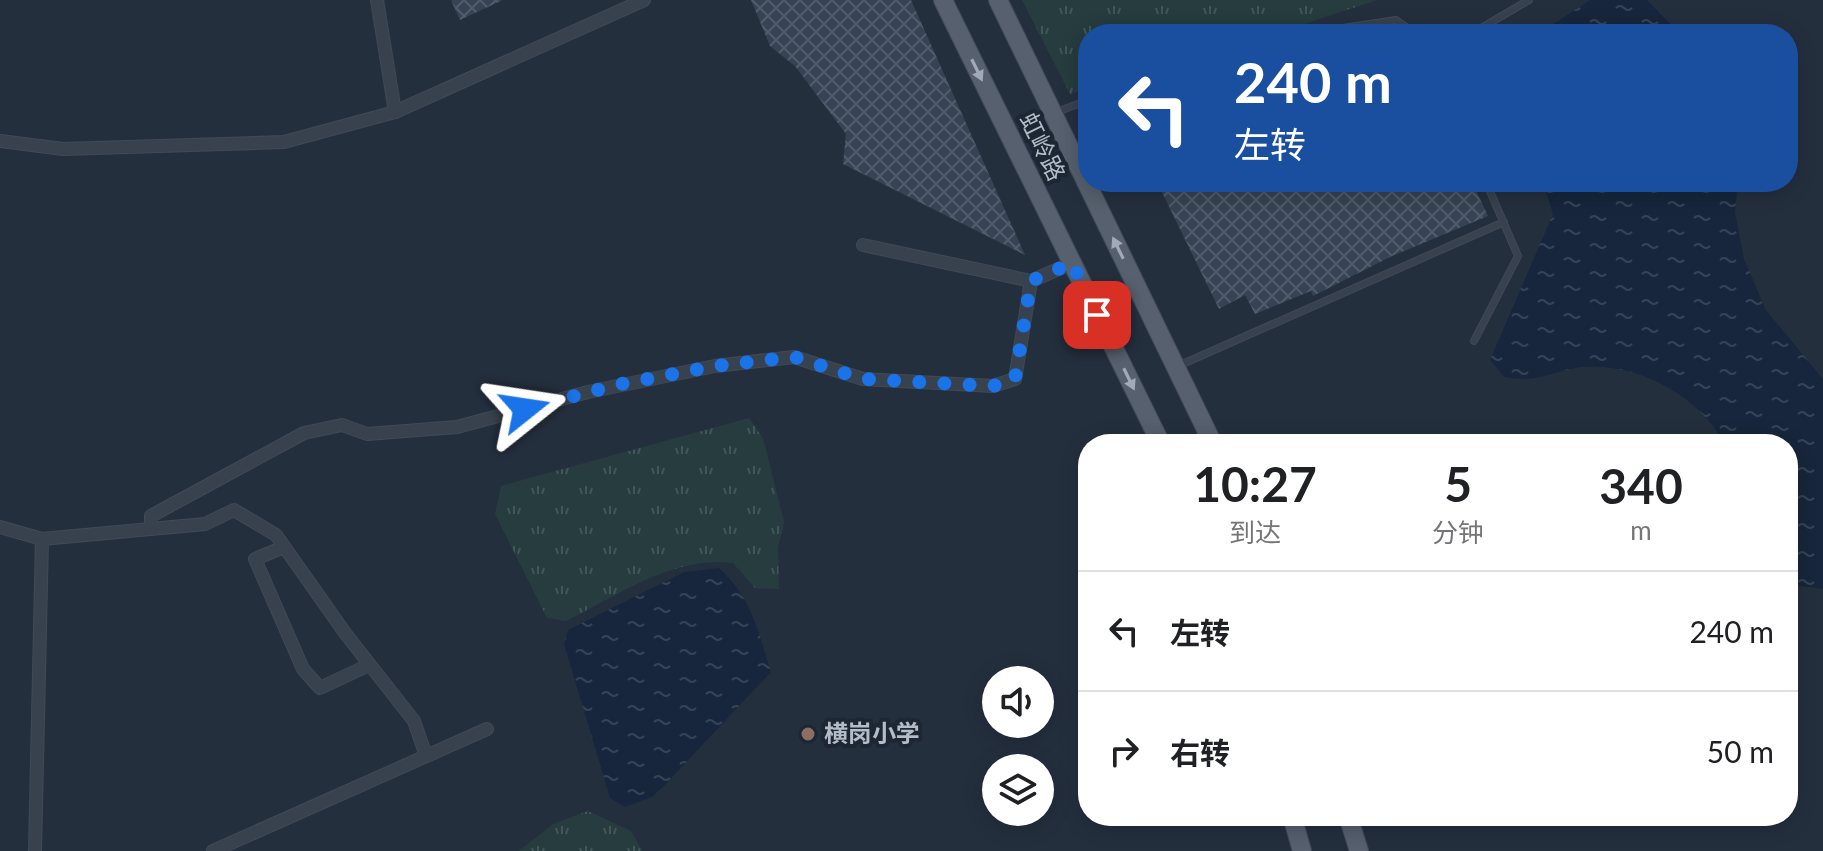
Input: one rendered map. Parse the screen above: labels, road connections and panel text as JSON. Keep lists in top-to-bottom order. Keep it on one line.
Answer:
{"streets":{"main road":["虹岭路"]},"places":["横岗小学"],"page":{"turn":["240 m","左转"],"eta":["10:27","到达","5","分钟","340","m"],"list":[{"name":"左转","value":"240 m"},{"name":"右转","value":"50 m"}]}}
